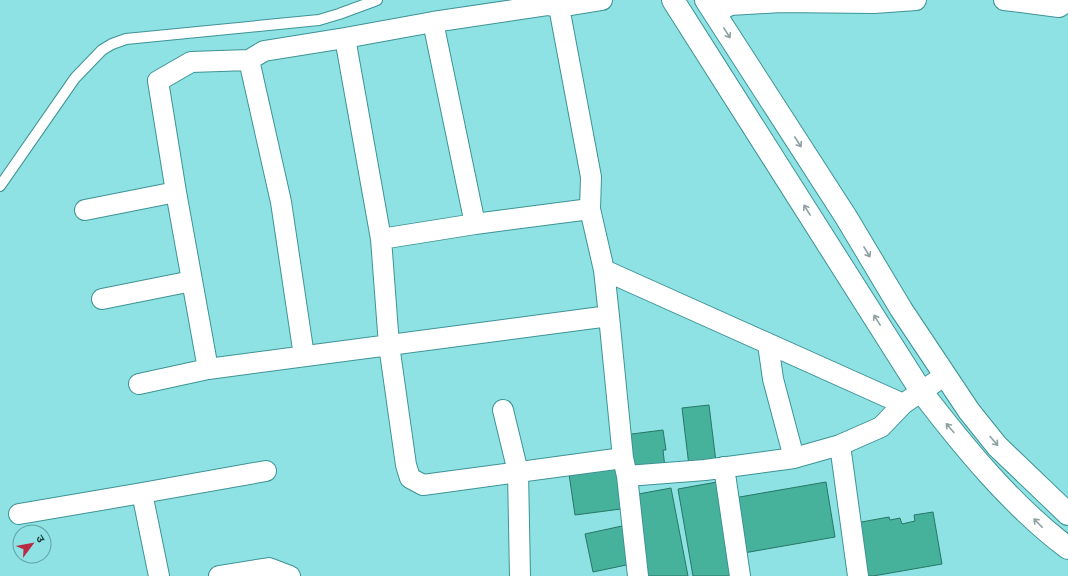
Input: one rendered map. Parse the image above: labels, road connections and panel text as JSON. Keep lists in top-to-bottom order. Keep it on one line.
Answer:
{"north":"top right"}
